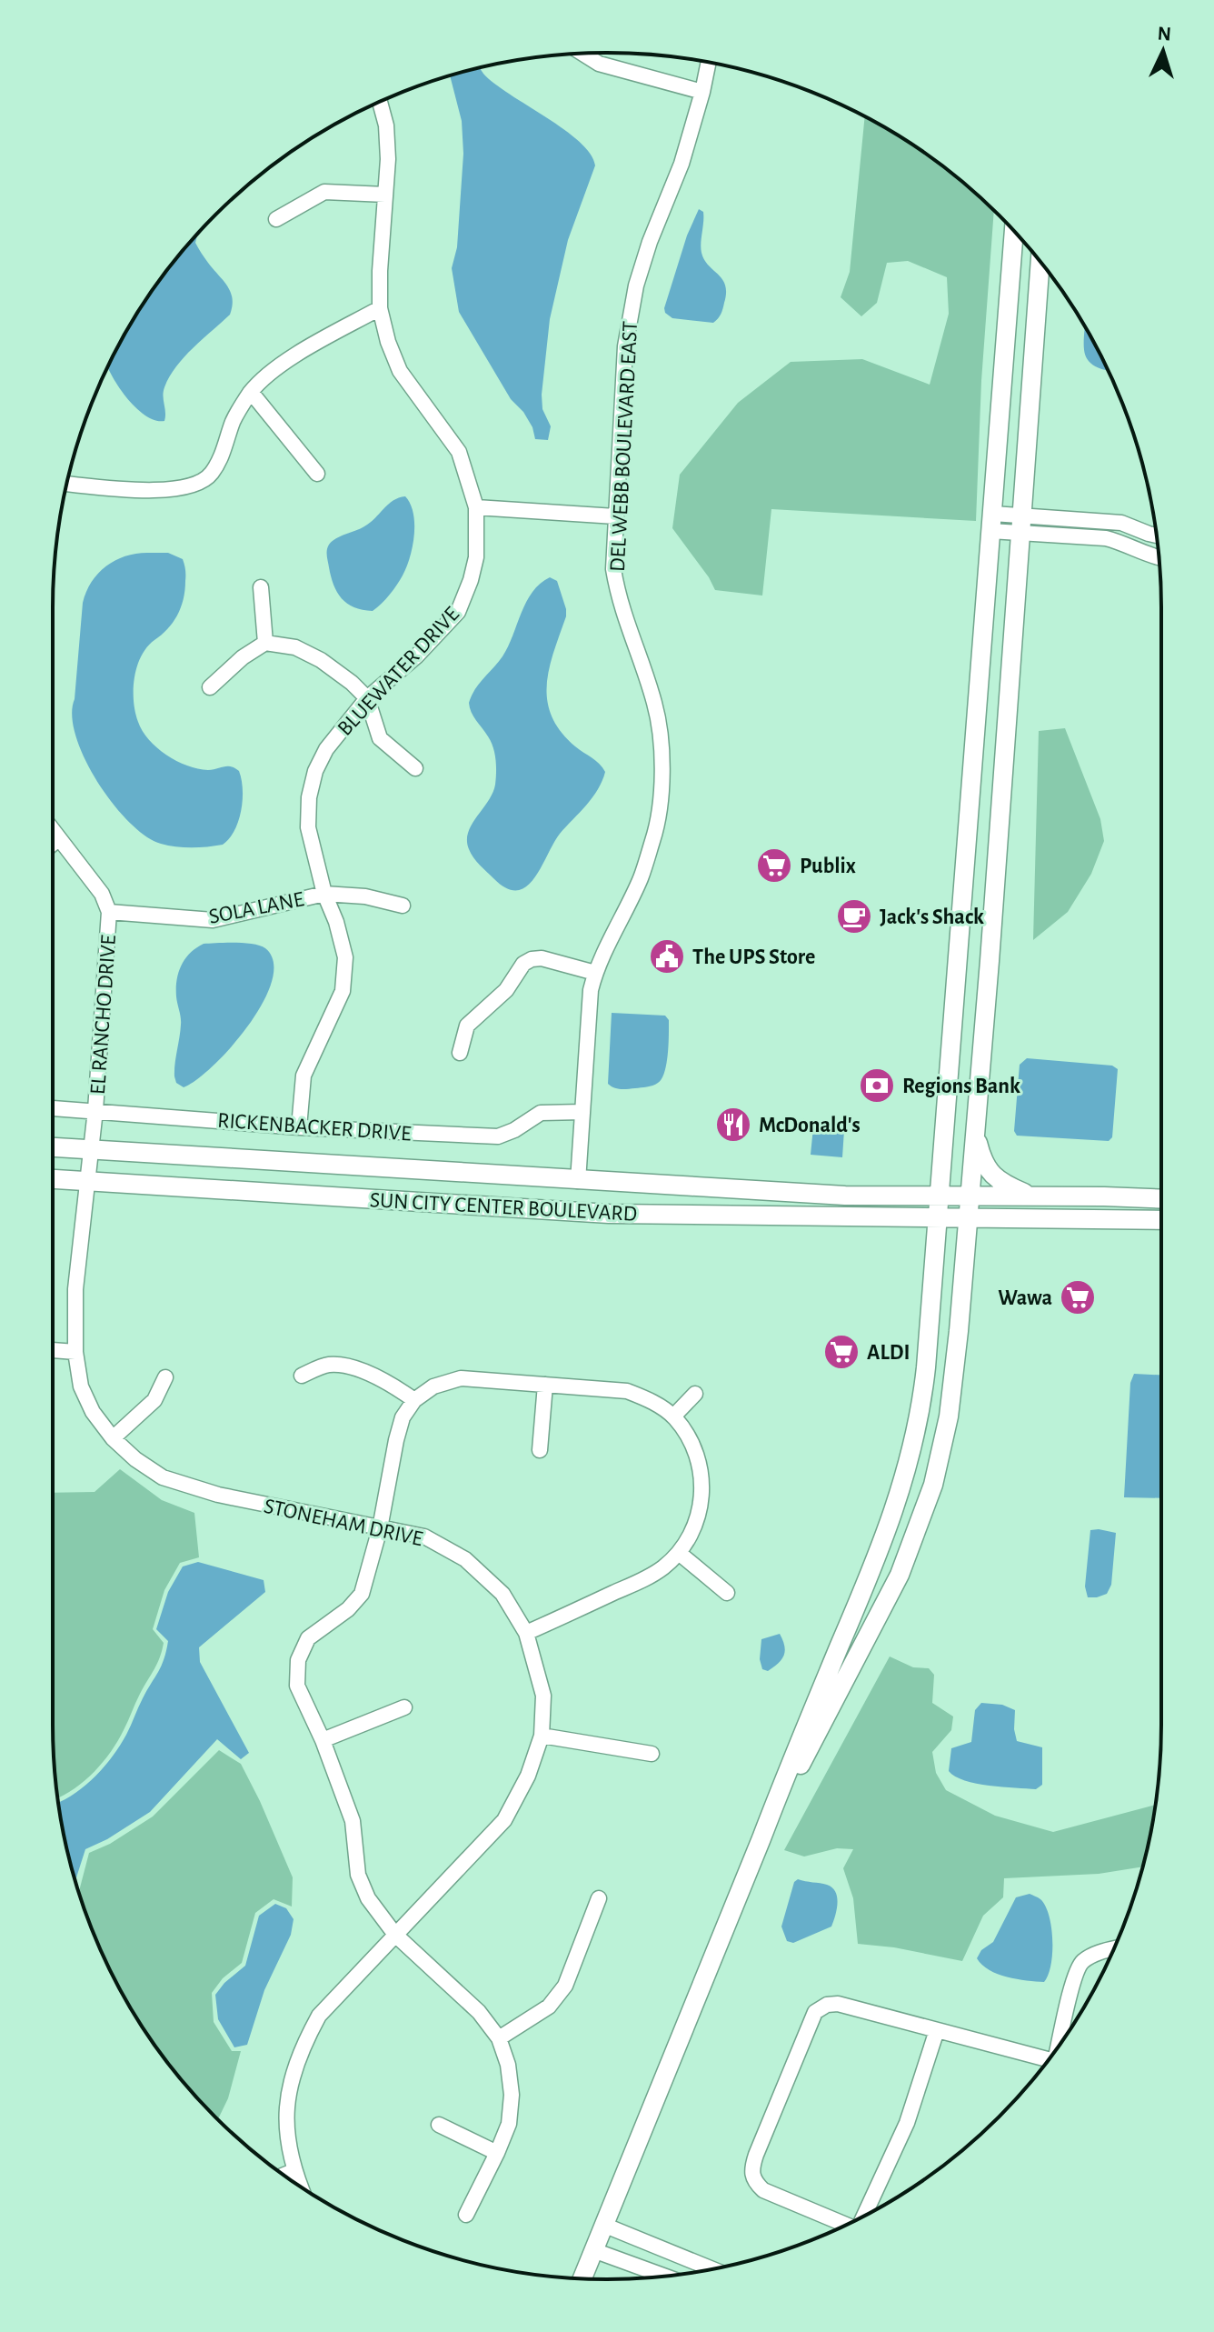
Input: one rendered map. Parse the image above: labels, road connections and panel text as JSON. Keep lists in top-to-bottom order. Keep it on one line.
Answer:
{"streets":{"main road":["SUN CITY CENTER BOULEVARD"],"street":["DEL WEBB BOULEVARD EAST","BLUEWATER DRIVE","SOLA LANE","EL RANCHO DRIVE","RICKENBACKER DRIVE","STONEHAM DRIVE"]},"crossings":[["DEL WEBB BOULEVARD EAST","RICKENBACKER DRIVE"],["DEL WEBB BOULEVARD EAST","SUN CITY CENTER BOULEVARD"],["BLUEWATER DRIVE","SOLA LANE"],["BLUEWATER DRIVE","RICKENBACKER DRIVE"],["SOLA LANE","EL RANCHO DRIVE"],["EL RANCHO DRIVE","RICKENBACKER DRIVE"],["EL RANCHO DRIVE","SUN CITY CENTER BOULEVARD"],["EL RANCHO DRIVE","STONEHAM DRIVE"],["SUN CITY CENTER BOULEVARD","STONEHAM DRIVE"]],"places":{"supermarket":["Publix","Wawa","ALDI"],"cafe":["Jack's Shack"],"public building":["The UPS Store"],"bank":["Regions Bank"],"restaurant":["McDonald's"]},"north":"top"}
